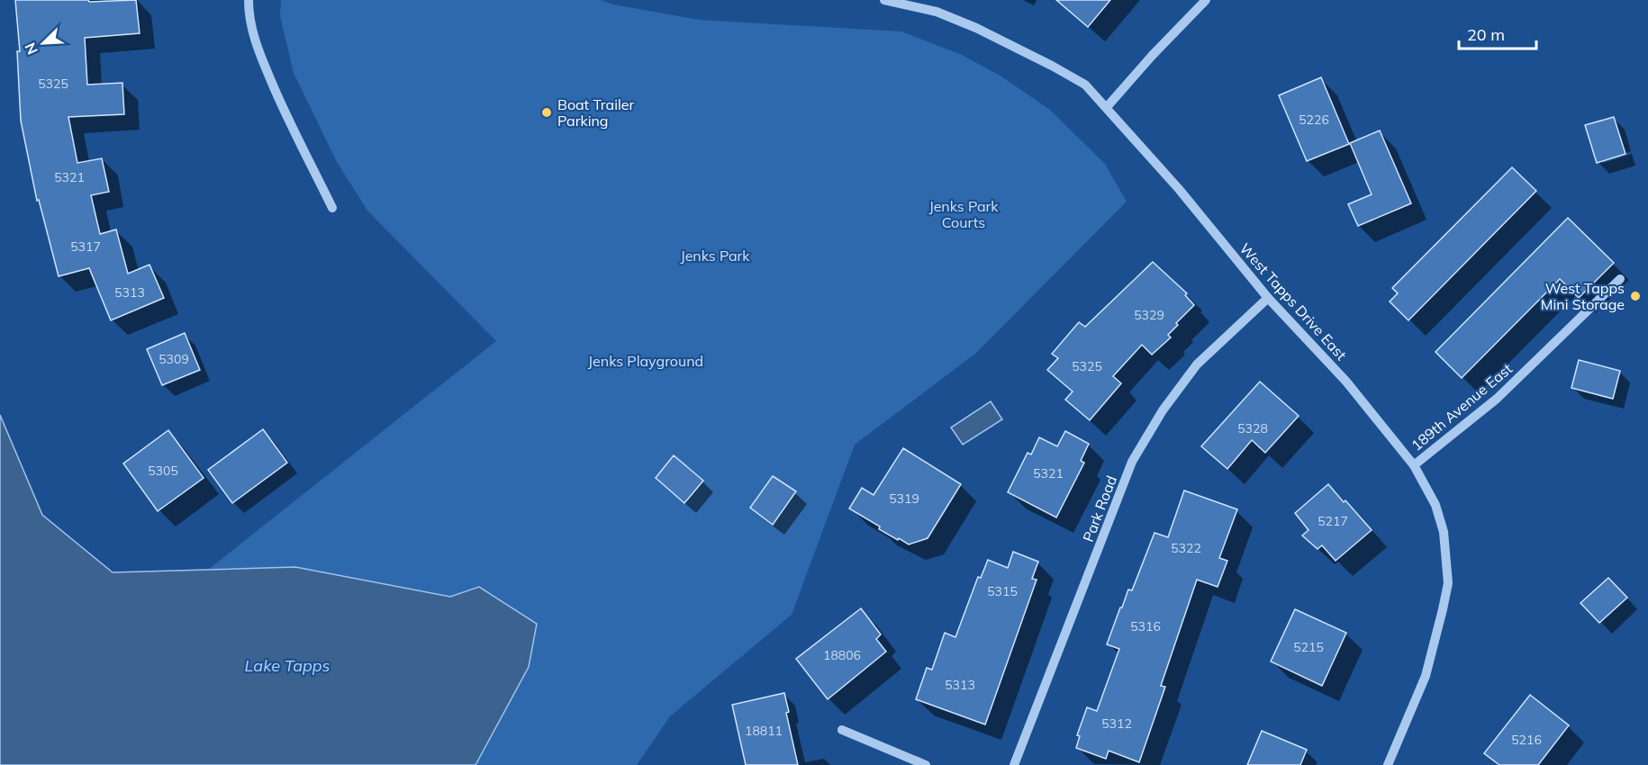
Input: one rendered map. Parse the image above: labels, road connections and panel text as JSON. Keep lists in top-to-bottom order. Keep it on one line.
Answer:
{"streets":{"street":["West Tapps Drive East","189th Avenue East","Park Road"]},"crossings":[["West Tapps Drive East","189th Avenue East"],["West Tapps Drive East","Park Road"]],"water":["Lake Tapps"],"parks":["Jenks Park Courts","Jenks Park","Jenks Playground"],"places":["Boat Trailer Parking","West Tapps Mini Storage"],"house_numbers":["5325","5226","5321","5317","5313","5329","5309","5325","5328","5305","5321","5319","5217","5322","5315","5316","5215","18806","5313","5312","18811","5216"],"scale_bar":"20 m","north":"bottom left"}
